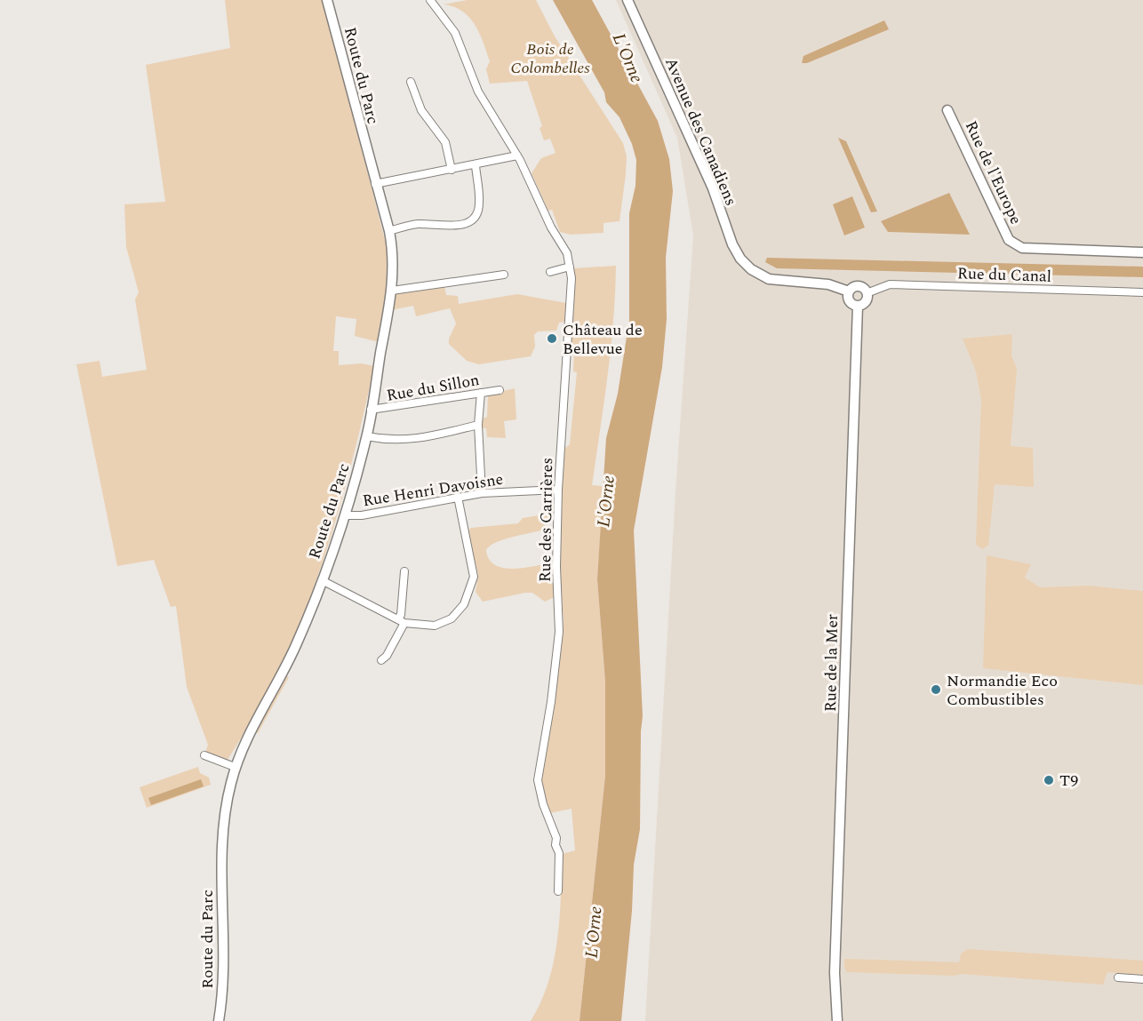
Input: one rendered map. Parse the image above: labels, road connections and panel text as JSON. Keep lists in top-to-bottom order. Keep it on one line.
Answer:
{"streets":{"street":["Route du Parc","Avenue des Canadiens","Rue de l'Europe","Rue du Canal","Rue du Sillon","Rue Henri Davoisne","Rue des Carrières","Rue de la Mer"]},"crossings":[["Route du Parc","Rue du Sillon"],["Route du Parc","Rue Henri Davoisne"],["Avenue des Canadiens","Rue du Canal"],["Avenue des Canadiens","Rue de la Mer"],["Rue du Canal","Rue de la Mer"],["Rue Henri Davoisne","Rue des Carrières"]],"water":["L'Orne"],"parks":["Bois de Colombelles"],"places":["Château de Bellevue","Normandie Eco Combustibles","T9"]}
